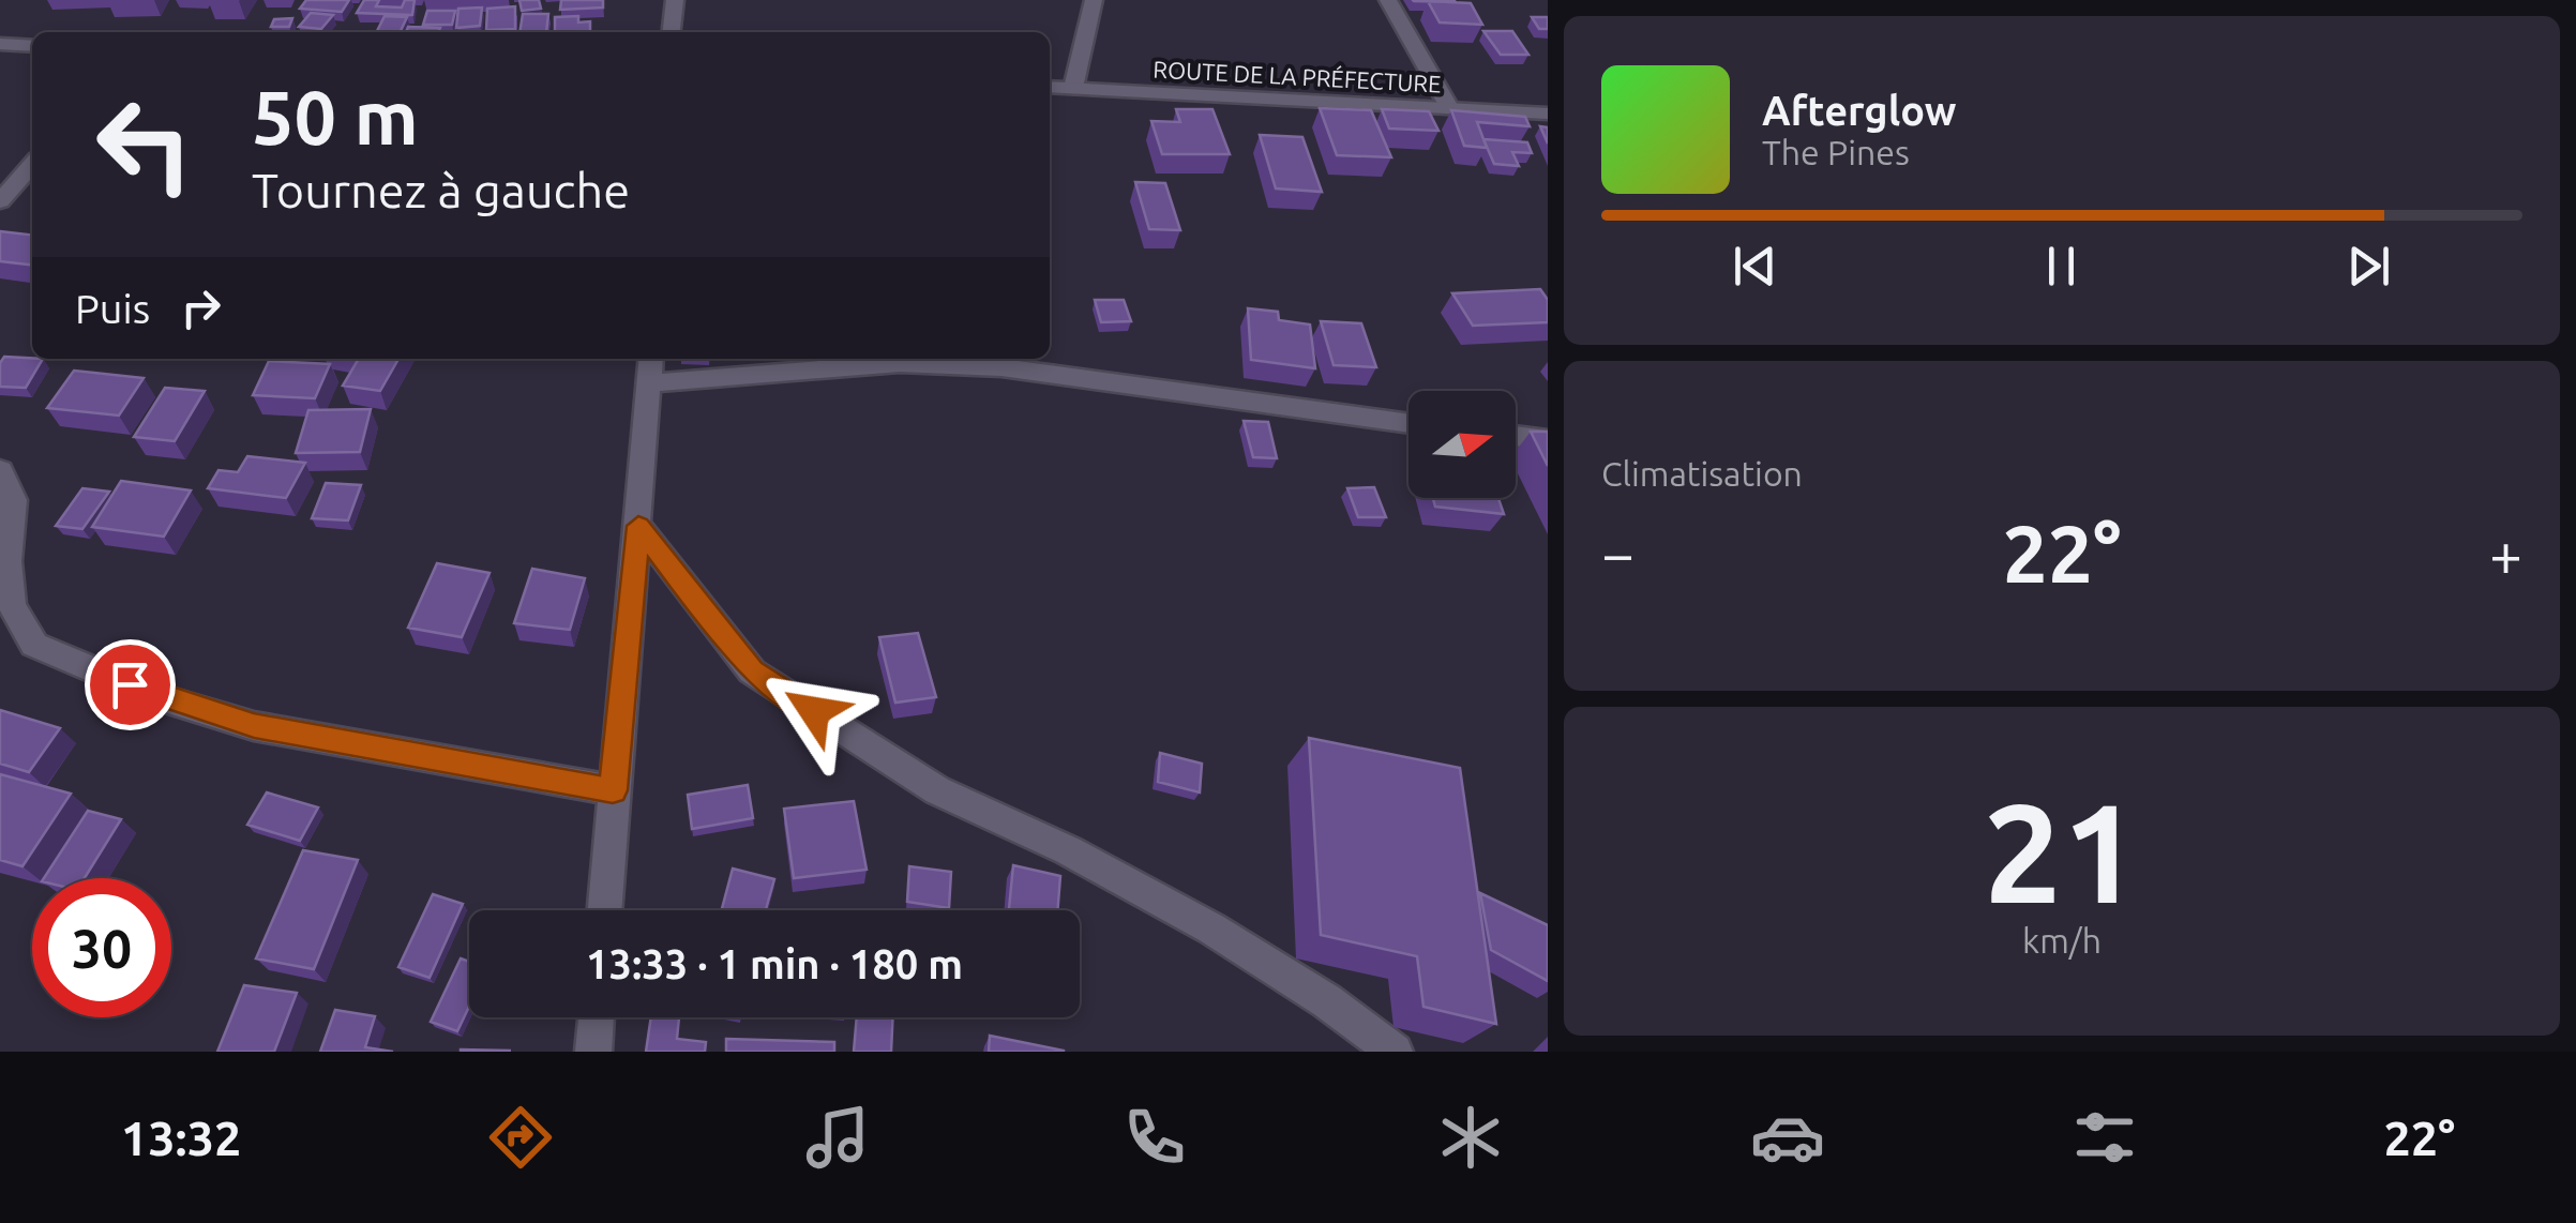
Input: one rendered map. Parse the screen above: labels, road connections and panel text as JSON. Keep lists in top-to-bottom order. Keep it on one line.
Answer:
{"streets":{"street":["ROUTE DE LA PRÉFECTURE"]},"north":"right","page":{"turn":["50 m","Tournez à gauche"],"song":["Afterglow","The Pines"],"then":"Puis","tile":["Climatisation",["21","km/h"]],"heat":["−","22°","+"],"limit":"30","trip":"13:33 · 1 min · 180 m","tabs":["13:32","22°"]}}
